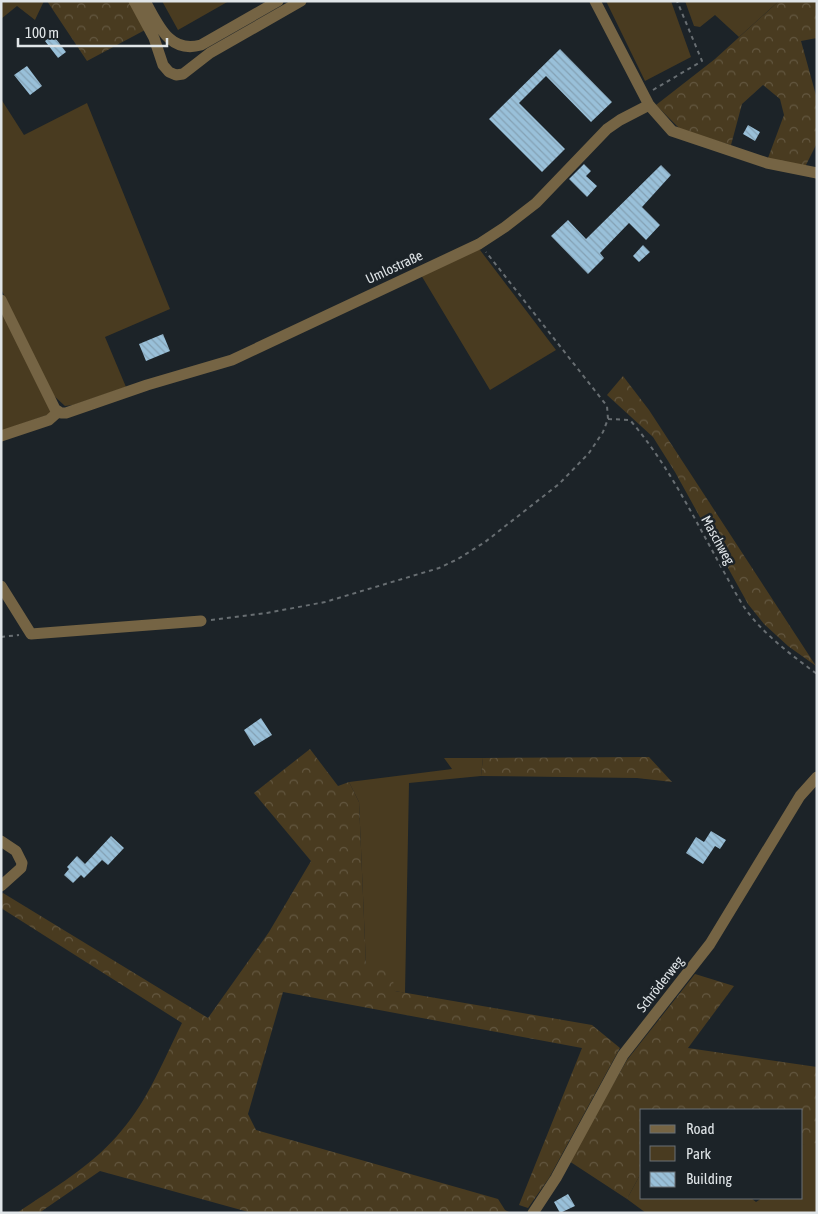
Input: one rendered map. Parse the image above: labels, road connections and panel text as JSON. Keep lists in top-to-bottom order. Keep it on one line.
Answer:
{"streets":{"street":["Umlostraße","Schröderweg"],"path":["Maschweg"]},"legend":["Road","Park","Building"],"scale_bar":"100 m"}
